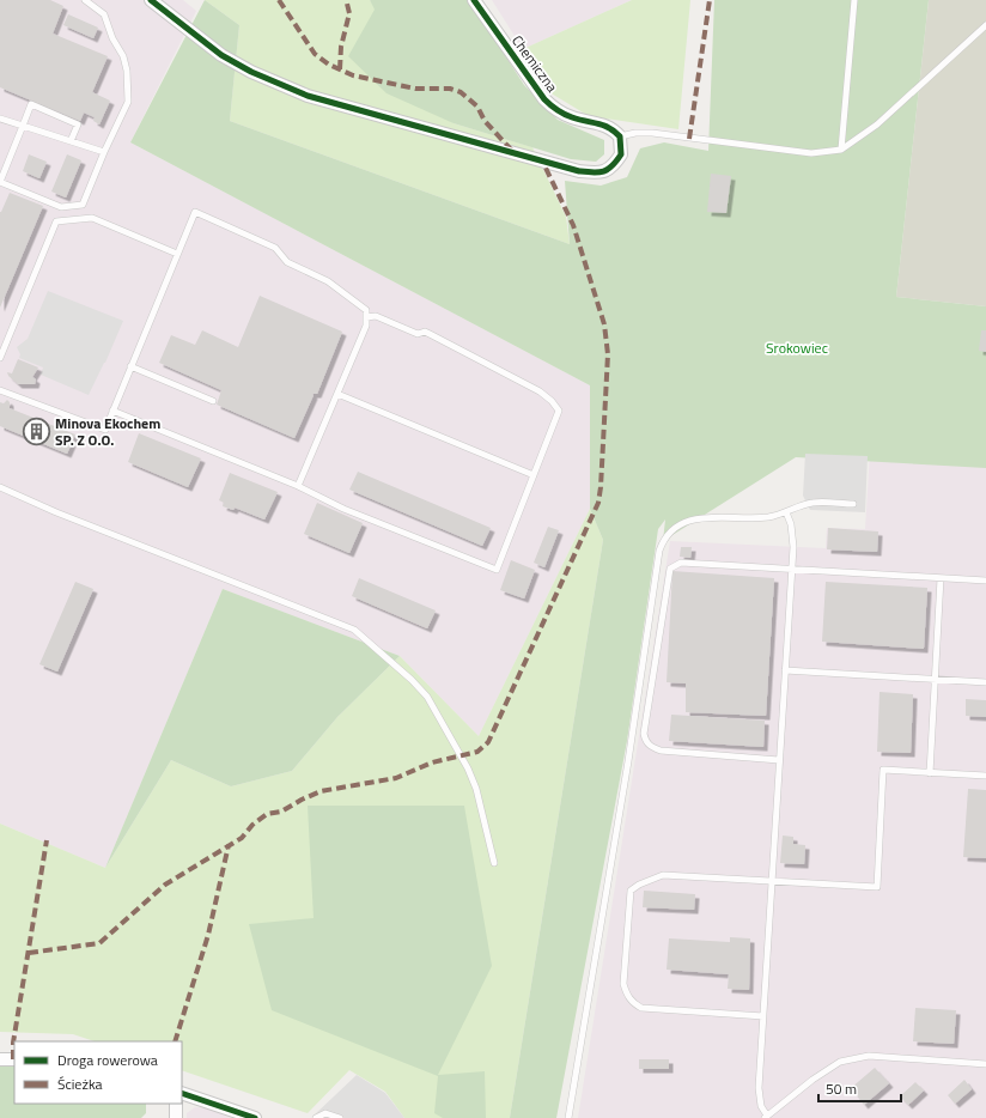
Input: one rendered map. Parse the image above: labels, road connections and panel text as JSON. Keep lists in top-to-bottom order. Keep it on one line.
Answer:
{"streets":{"street":["Chemiczna"]},"parks":["Srokowiec"],"places":{"building":["Minova Ekochem SP. Z O.O."]},"legend":["Droga rowerowa","Ścieżka"],"scale_bar":"50 m"}
